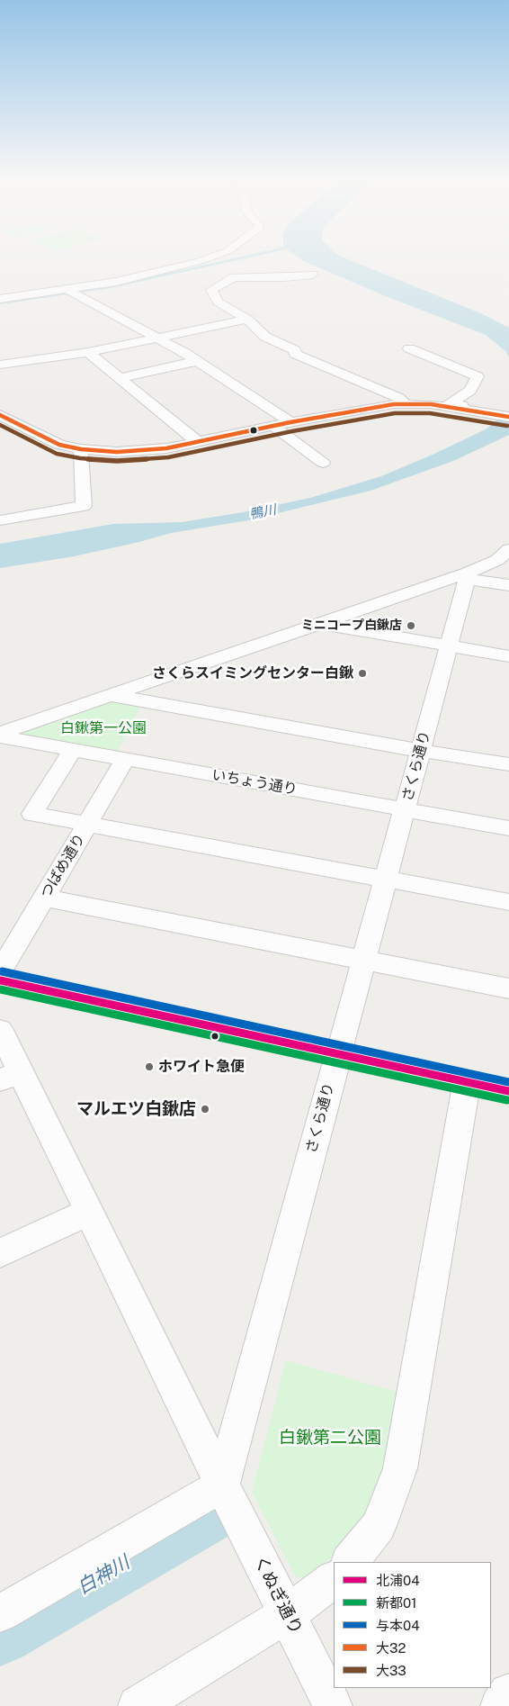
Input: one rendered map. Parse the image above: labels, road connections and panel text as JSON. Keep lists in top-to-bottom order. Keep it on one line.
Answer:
{"streets":{"street":["さくら通り","いちょう通り","つばめ通り","くぬぎ通り"]},"crossings":[["さくら通り","いちょう通り"],["さくら通り","くぬぎ通り"],["いちょう通り","つばめ通り"]],"water":["鴨川","白神川"],"parks":["白鍬第一公園","白鍬第二公園"],"places":["ミニコープ白鍬店","さくらスイミングセンター白鍬","ホワイト急便","マルエツ白鍬店"],"lines":["transit line 大32","transit line 大33","transit line 与本04","transit line 北浦04","transit line 新都01"],"legend":["北浦04","新都01","与本04","大32","大33"]}
